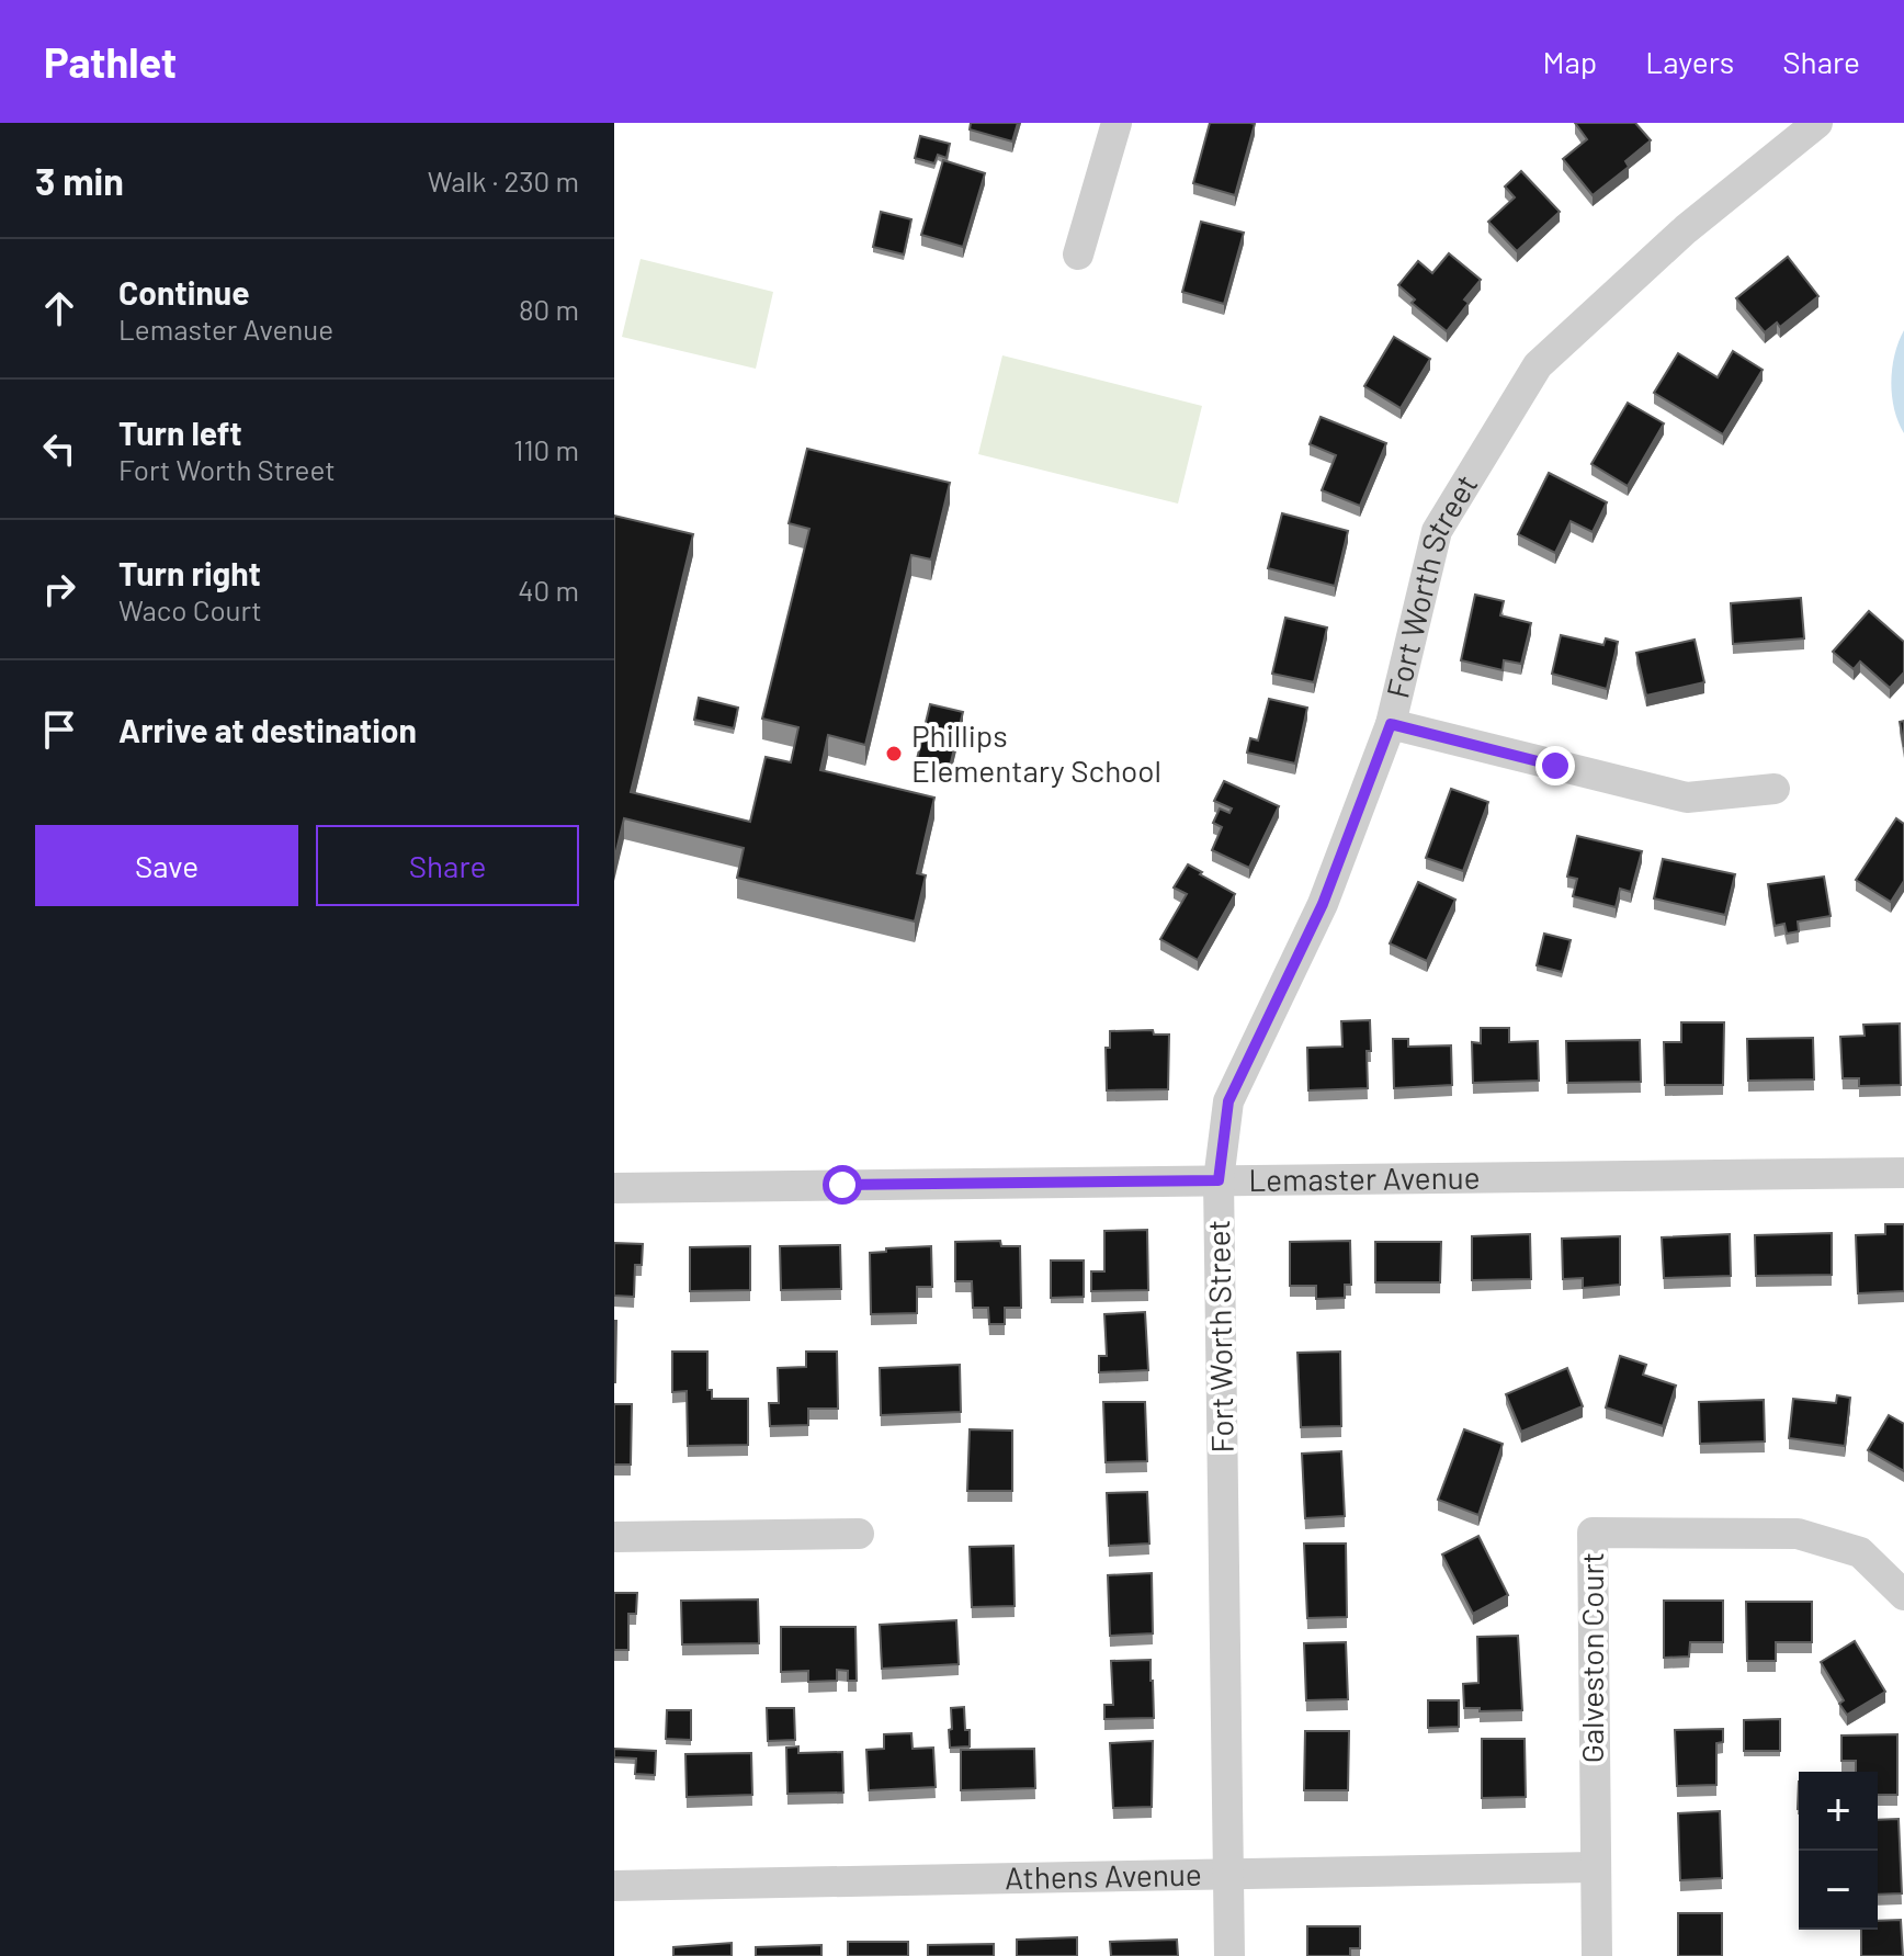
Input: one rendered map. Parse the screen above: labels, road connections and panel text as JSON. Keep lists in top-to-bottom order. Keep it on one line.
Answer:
{"streets":{"street":["Fort Worth Street","Lemaster Avenue","Galveston Court","Athens Avenue"]},"crossings":[["Fort Worth Street","Lemaster Avenue"],["Fort Worth Street","Athens Avenue"],["Galveston Court","Athens Avenue"]],"places":["Phillips Elementary School"],"page":{"header":"Pathlet","nav":["Map","Layers","Share"],"heading":["3 min","Walk · 230 m"],"list":[["Continue","Lemaster Avenue","80 m"],["Turn left","Fort Worth Street","110 m"],["Turn right","Waco Court","40 m"],"Arrive at destination"],"buttons":["Save","Share"],"map_buttons":["+","−"]}}
